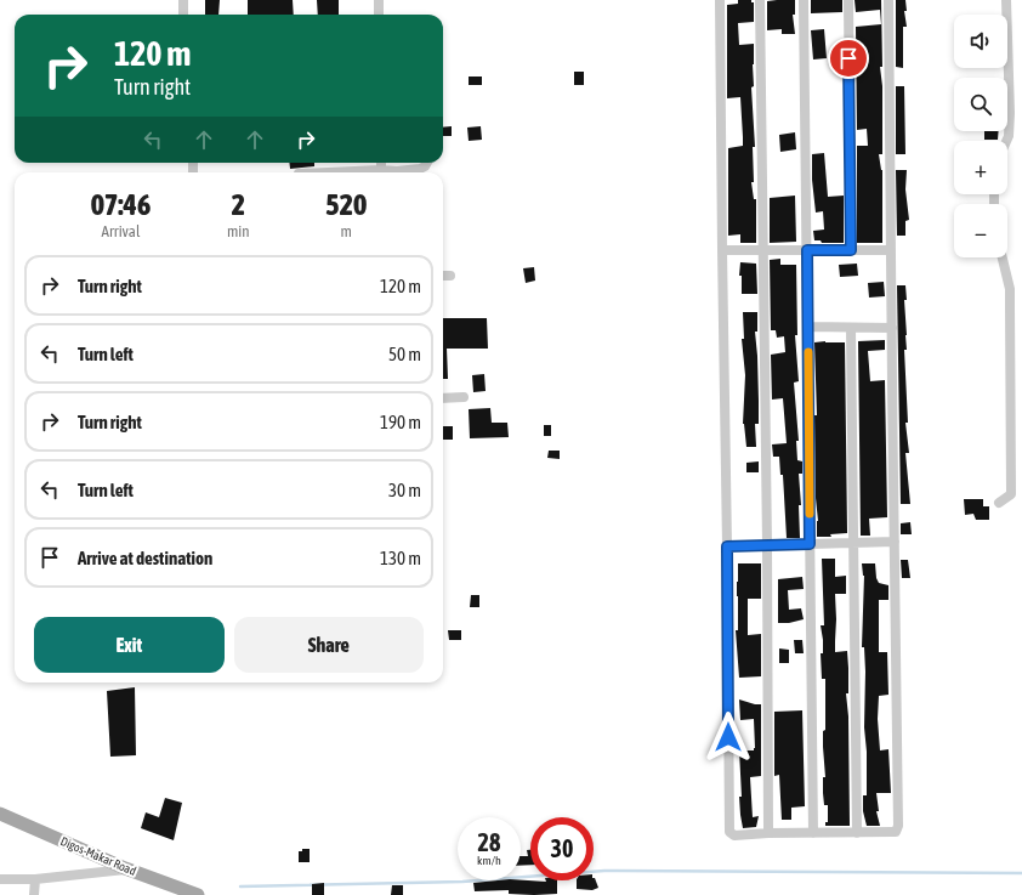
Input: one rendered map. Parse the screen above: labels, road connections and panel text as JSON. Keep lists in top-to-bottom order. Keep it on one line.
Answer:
{"streets":{"main road":["Digos-Makar Road"]},"page":{"map_buttons":["+","−"],"turn":["120 m","Turn right"],"eta":["07:46","Arrival","2","min","520","m"],"list":[{"name":"Turn right","value":"120 m"},{"name":"Turn left","value":"50 m"},{"name":"Turn right","value":"190 m"},{"name":"Turn left","value":"30 m"},{"name":"Arrive at destination","value":"130 m"}],"buttons":["Exit","Share"],"speed":"28 km/h","limit":"30"}}
